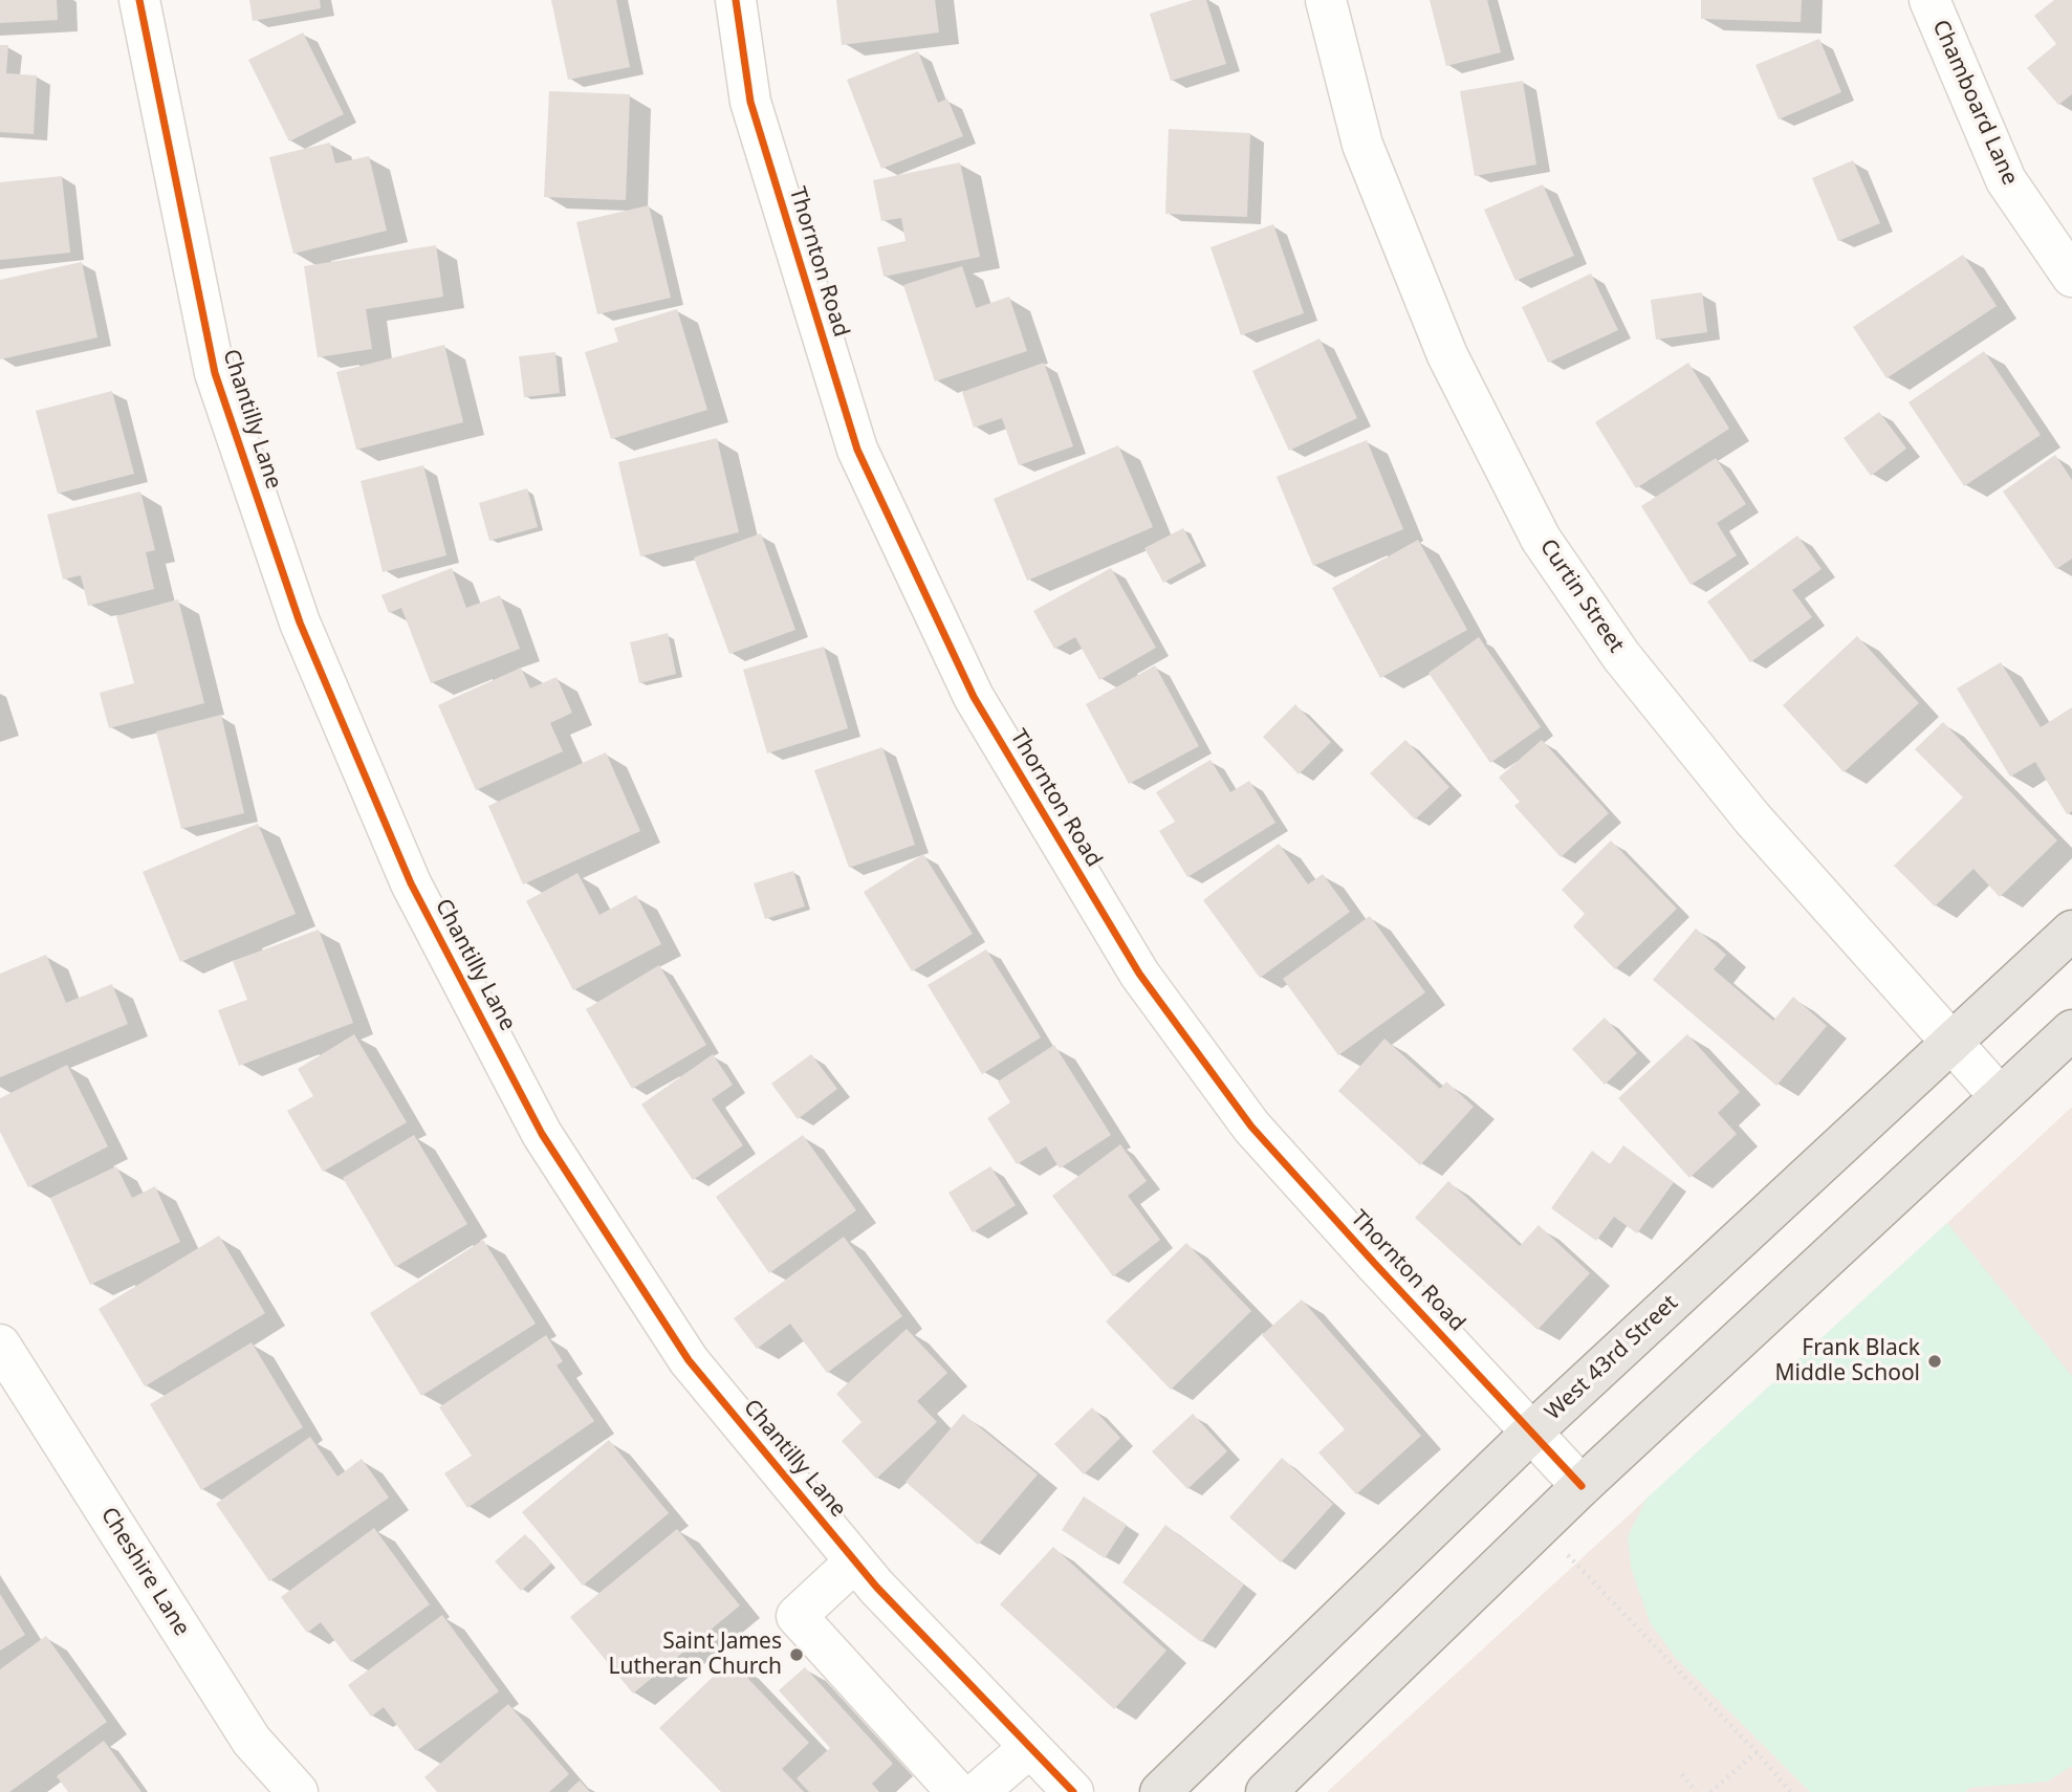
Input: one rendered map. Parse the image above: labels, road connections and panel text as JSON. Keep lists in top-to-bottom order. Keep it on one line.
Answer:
{"streets":{"main road":["West 43rd Street"],"street":["Chamboard Lane","Thornton Road","Chantilly Lane","Curtin Street","Cheshire Lane"]},"crossings":[["Thornton Road","West 43rd Street"],["Curtin Street","West 43rd Street"]],"places":["Frank Black Middle School","Saint James Lutheran Church"]}
